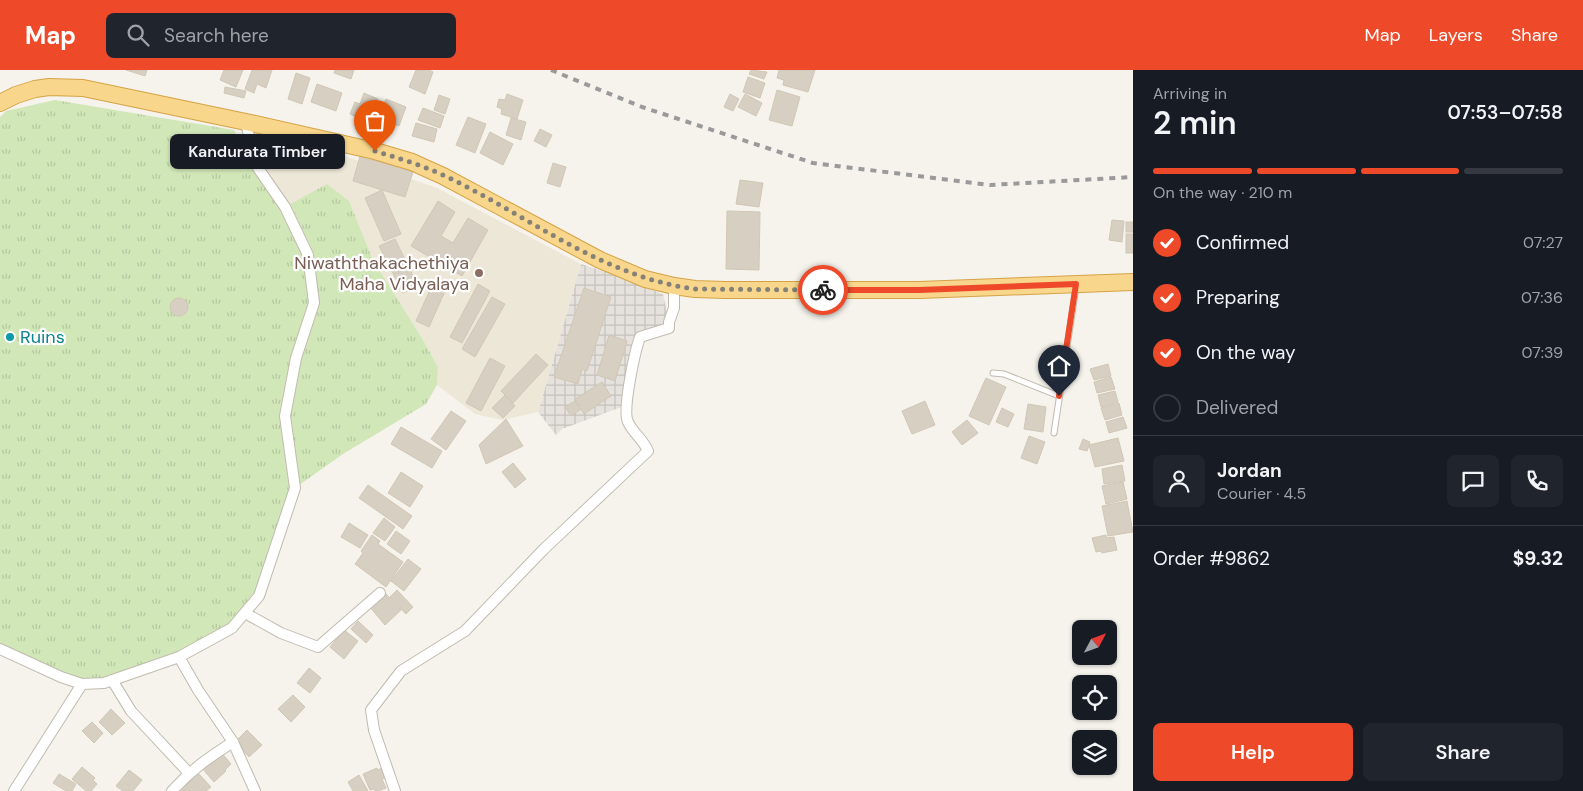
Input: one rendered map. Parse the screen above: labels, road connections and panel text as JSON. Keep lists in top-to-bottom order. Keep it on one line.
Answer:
{"places":["Kandurata Timber","Niwaththakachethiya Maha Vidyalaya","Ruins"],"north":"top right","page":{"header":"Map","search":"Search here","nav":["Map","Layers","Share"],"heading":["2 min","Arriving in","07:53–07:58"],"panel":["Jordan","Courier · 4.5","Order #9862","$9.32"],"bubble":"Kandurata Timber","bar":"On the way · 210 m","list":[["Confirmed","07:27"],["Preparing","07:36"],["On the way","07:39"],"Delivered"],"buttons":["Help","Share"]}}
